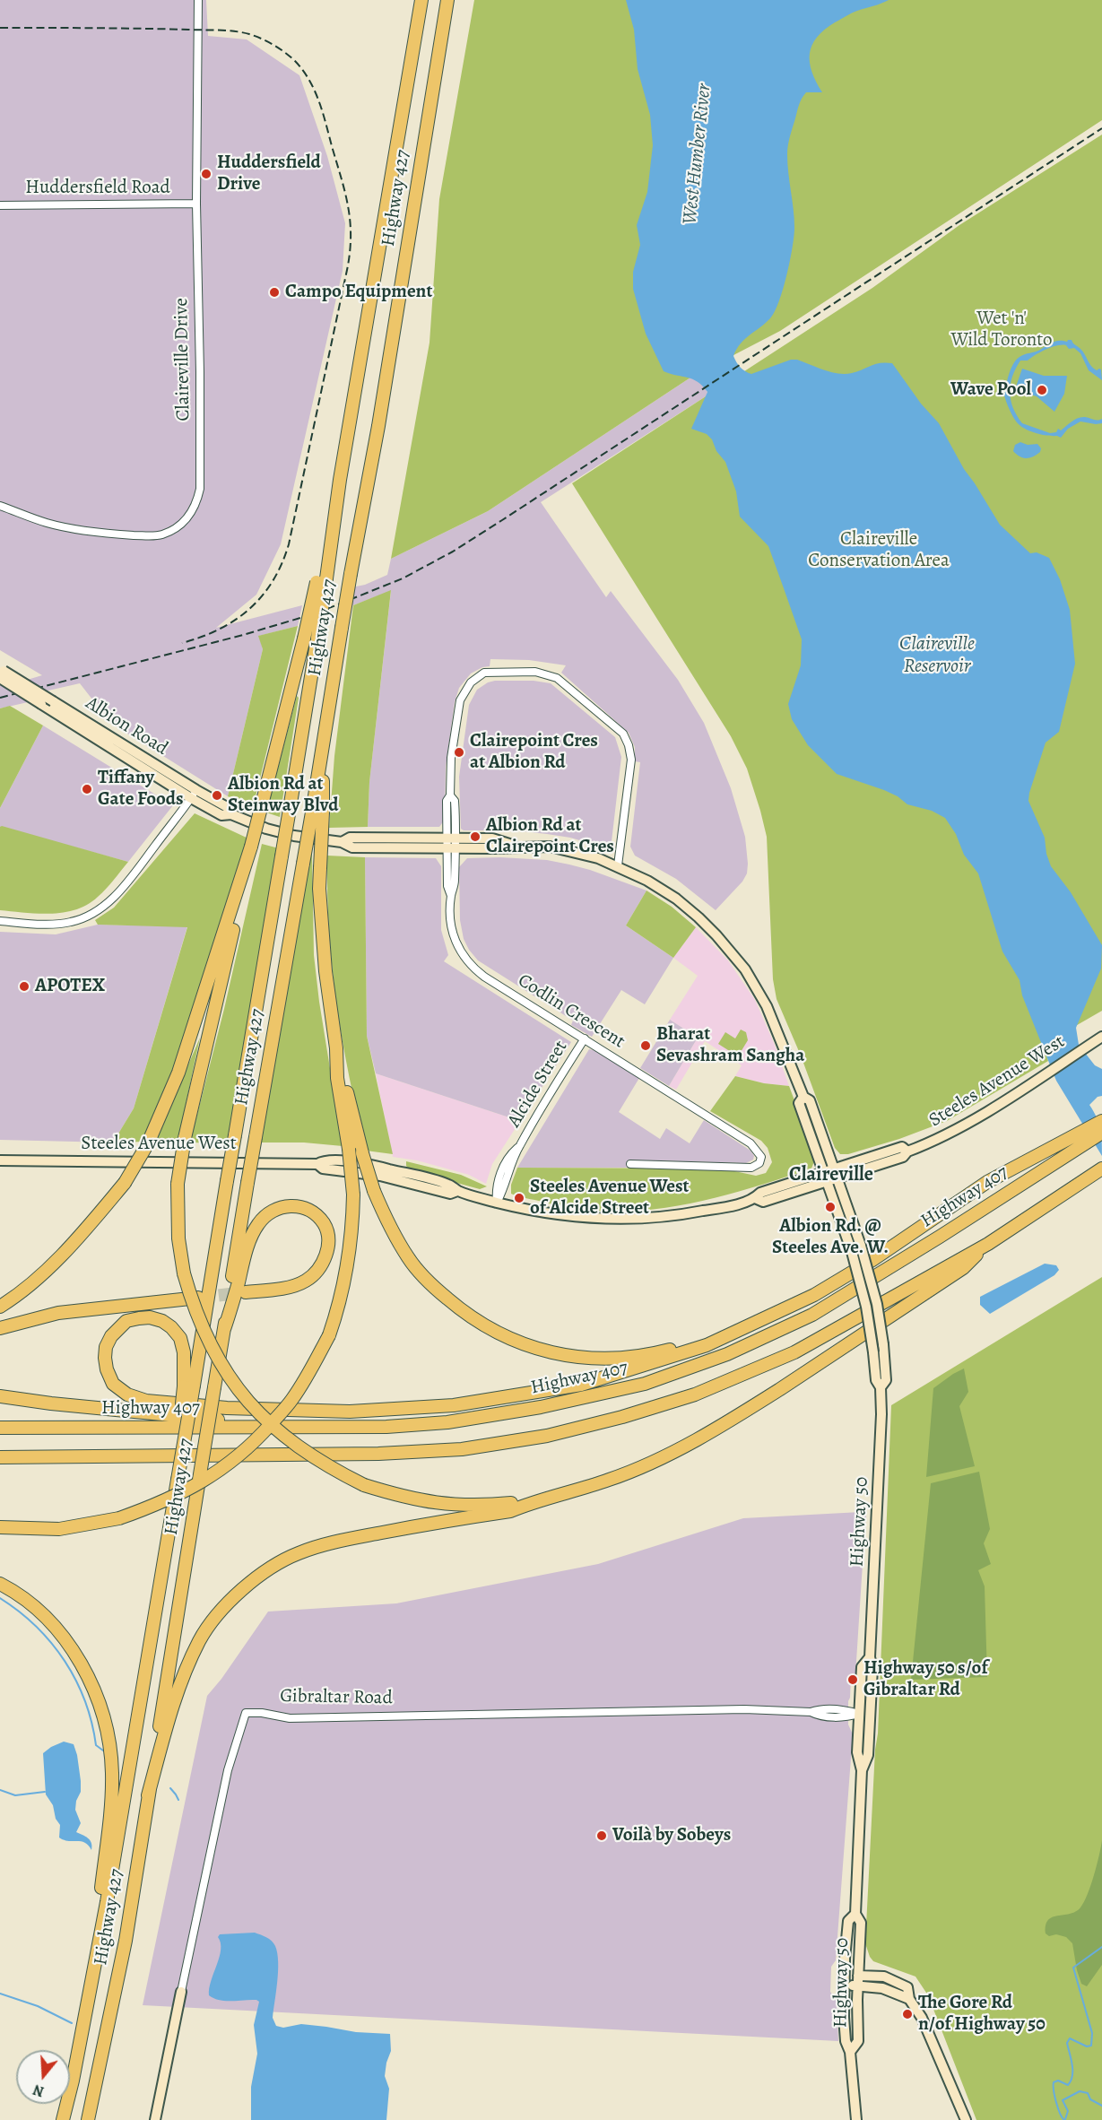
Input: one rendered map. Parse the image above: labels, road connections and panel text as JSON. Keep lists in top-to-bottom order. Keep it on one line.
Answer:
{"streets":{"highway":["Highway 427","Highway 407"],"main road":["Albion Road","Steeles Avenue West","Highway 50","Gibraltar Road"],"street":["Huddersfield Road","Claireville Drive","Codlin Crescent","Alcide Street"]},"crossings":[["Huddersfield Road","Claireville Drive"],["Albion Road","Codlin Crescent"],["Albion Road","Steeles Avenue West"],["Albion Road","Highway 50"],["Codlin Crescent","Alcide Street"],["Steeles Avenue West","Alcide Street"],["Steeles Avenue West","Highway 50"],["Highway 50","Gibraltar Road"]],"districts":["Claireville"],"water":["West Humber River","Claireville Reservoir"],"parks":["Wet 'n' Wild Toronto","Claireville Conservation Area"],"places":["Huddersfield Drive","Campo Equipment","Wave Pool","Clairepoint Cres at Albion Rd","Tiffany Gate Foods","Albion Rd at Steinway Blvd","Albion Rd at Clairepoint Cres","APOTEX","Bharat Sevashram Sangha","Steeles Avenue West of Alcide Street","Albion Rd. @ Steeles Ave. W.","Highway 50 s/of Gibraltar Rd","Voilà by Sobeys","The Gore Rd n/of Highway 50"],"north":"bottom"}
